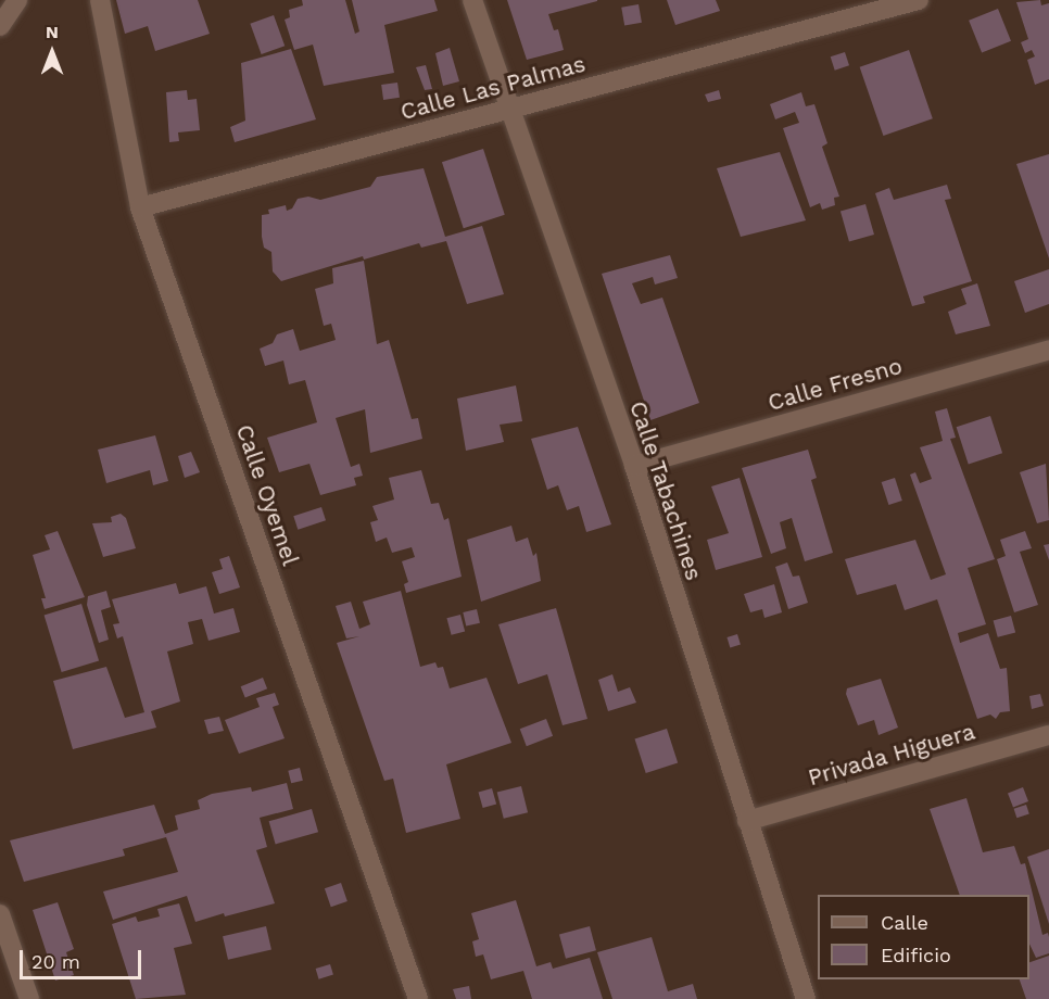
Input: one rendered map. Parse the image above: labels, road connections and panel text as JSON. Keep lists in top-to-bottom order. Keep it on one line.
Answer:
{"streets":{"street":["Calle Las Palmas","Calle Fresno","Calle Tabachines","Calle Oyemel","Privada Higuera"]},"crossings":[["Calle Las Palmas","Calle Tabachines"],["Calle Las Palmas","Calle Oyemel"],["Calle Fresno","Calle Tabachines"],["Calle Tabachines","Privada Higuera"]],"legend":["Calle","Edificio"],"scale_bar":"20 m","north":"top"}
